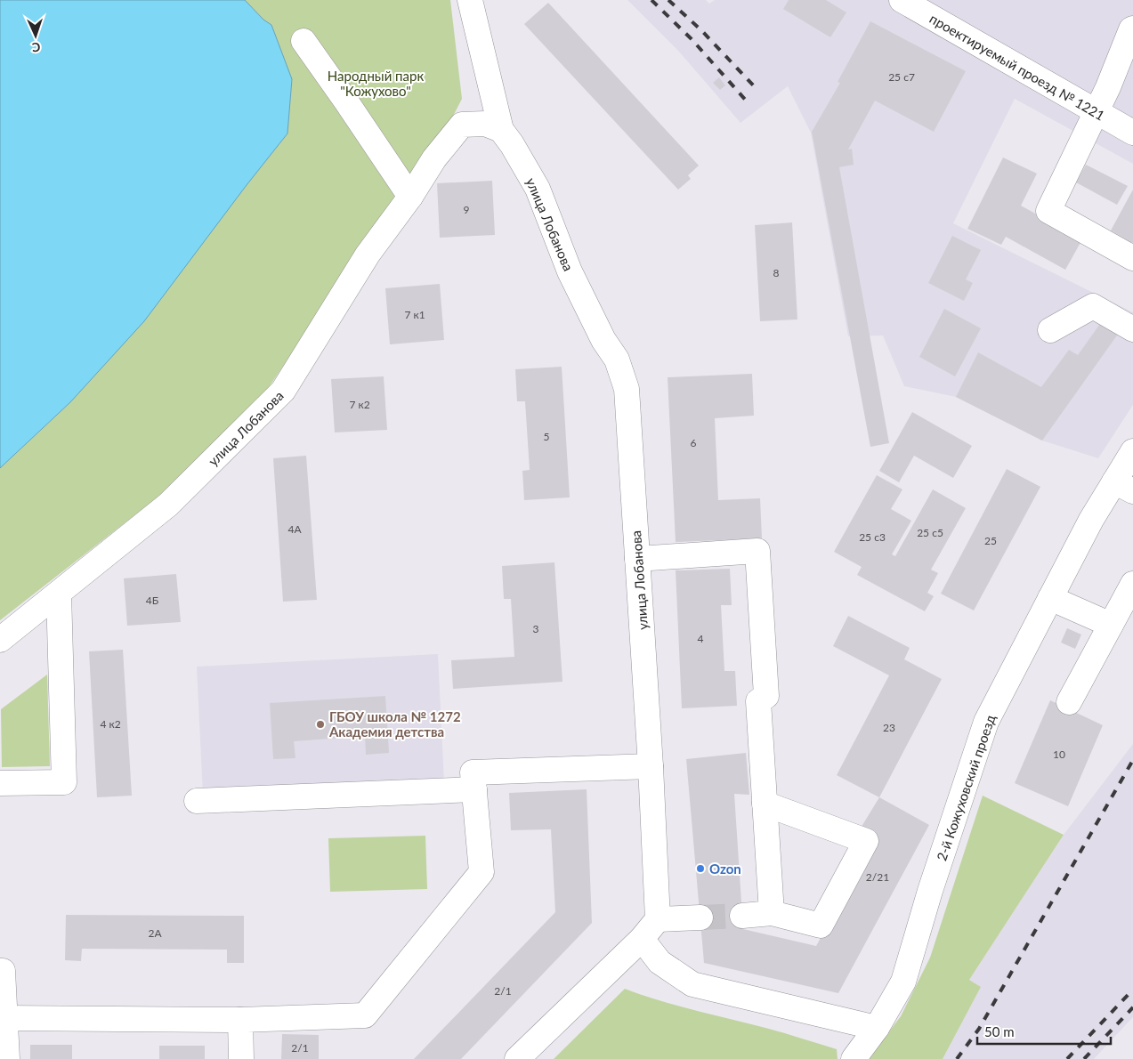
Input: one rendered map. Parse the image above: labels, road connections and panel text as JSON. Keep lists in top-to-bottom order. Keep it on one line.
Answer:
{"streets":{"street":["проектируемый проезд № 1221","улица Лобанова","2-й Кожуховский проезд"]},"parks":["Народный парк \"Кожухово\""],"places":["ГБОУ школа № 1272 Академия детства","Ozon"],"house_numbers":["25 с7","9","8","7 к1","7 к2","5","6","4А","25 с5","25 с3","25","4Б","3","4","4 к2","23","10","2/21","2А","2/1","2/1"],"scale_bar":"50 m","north":"bottom"}
